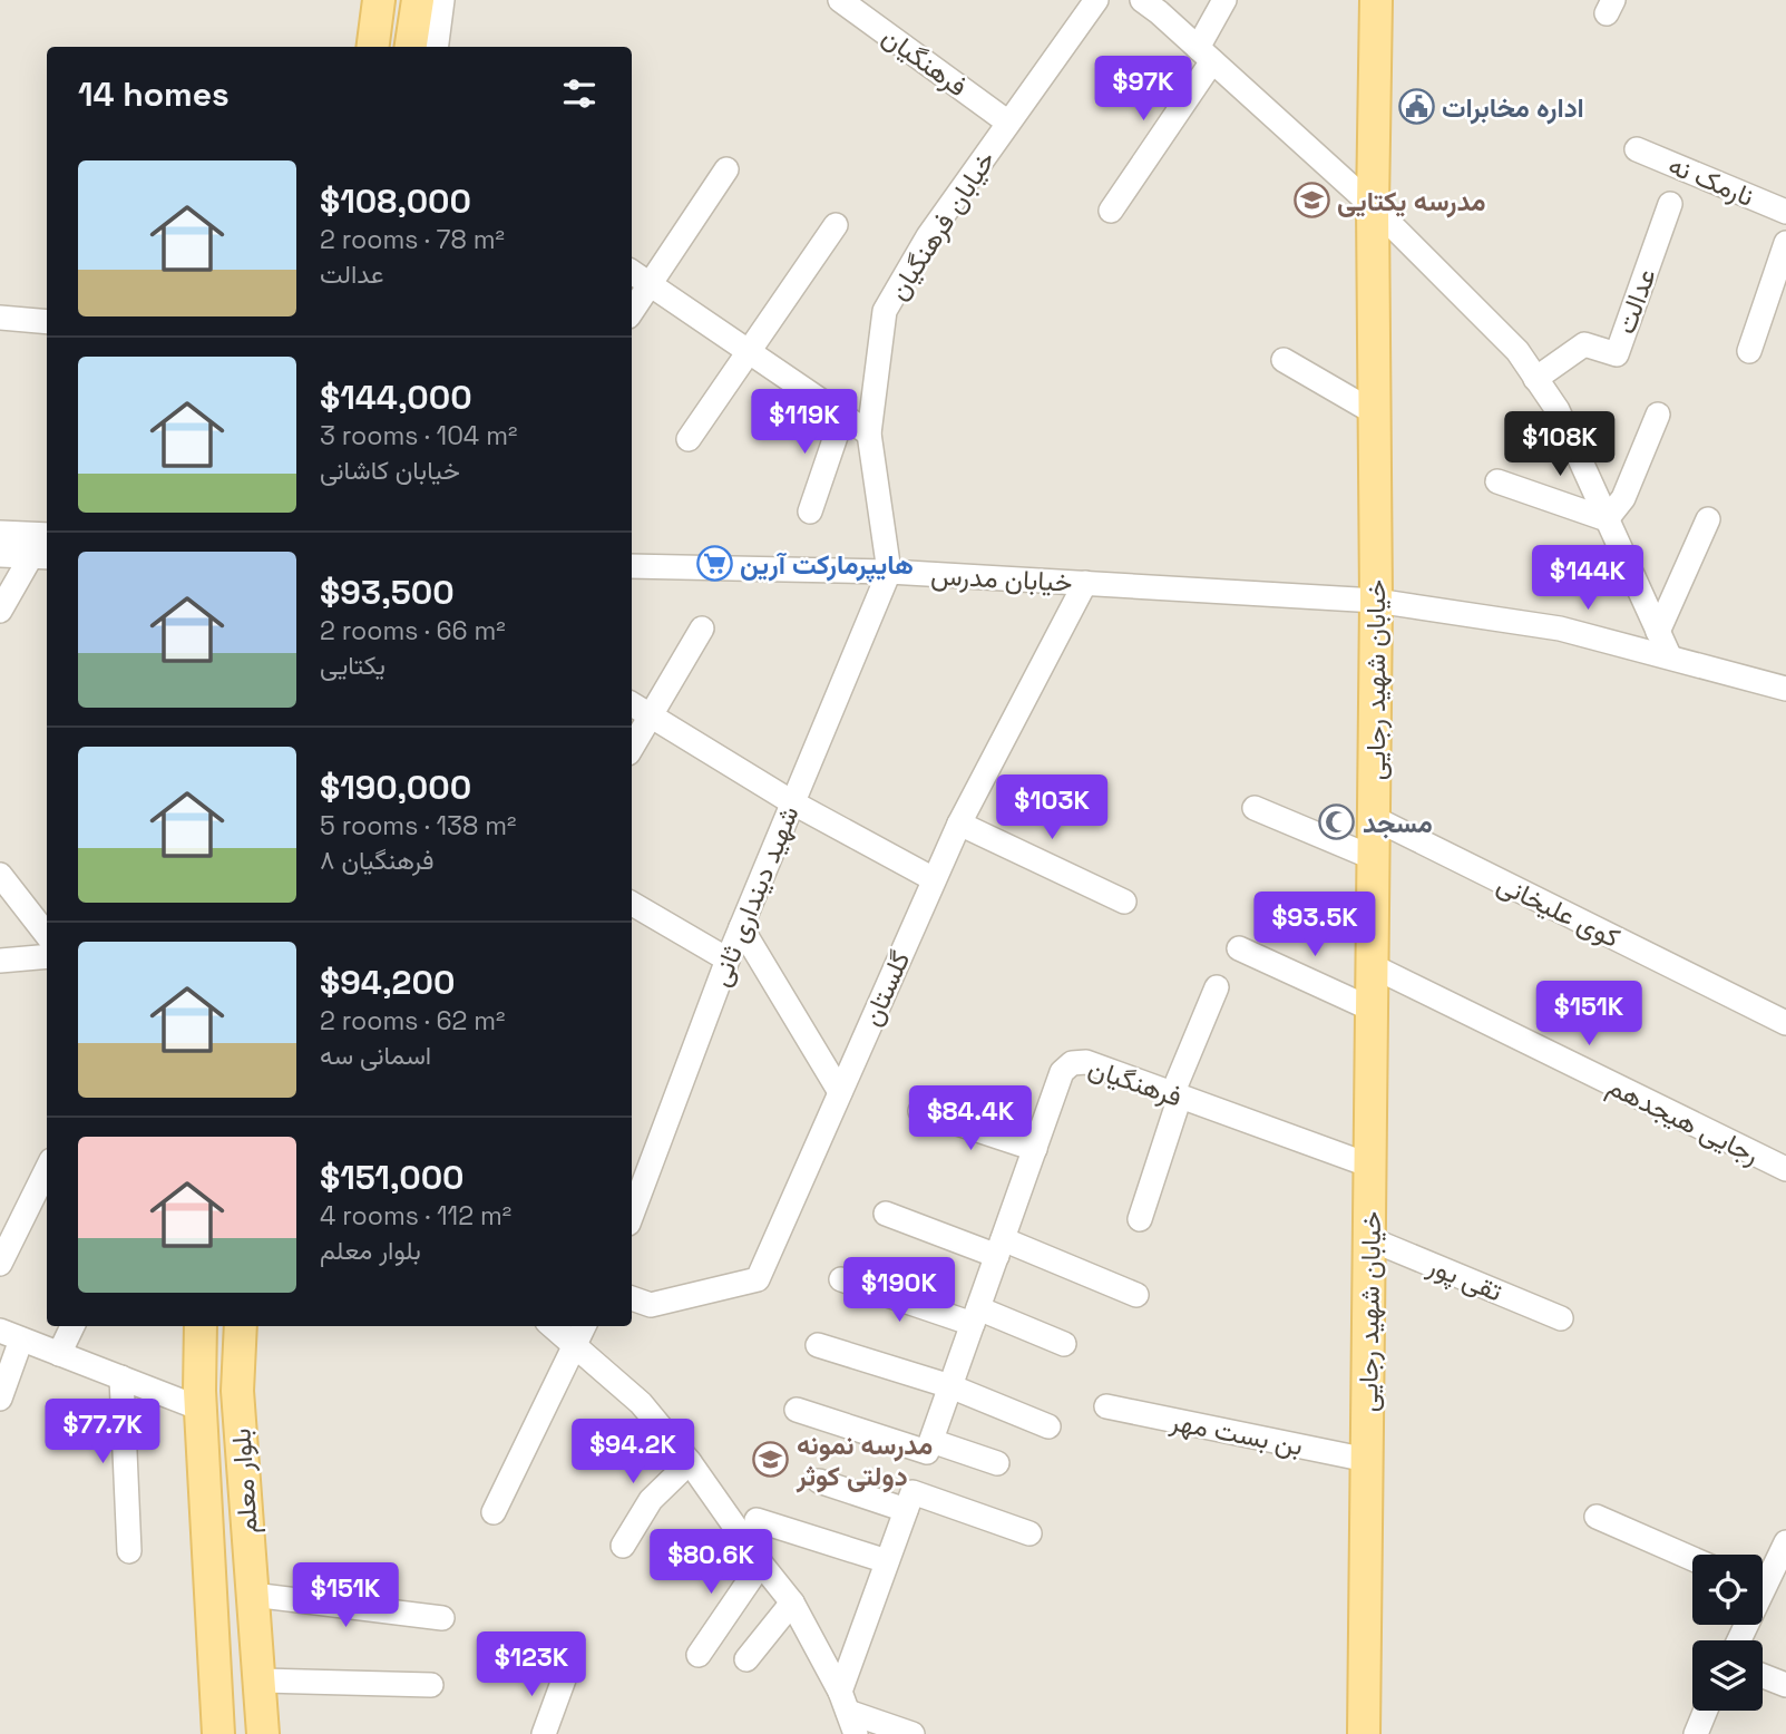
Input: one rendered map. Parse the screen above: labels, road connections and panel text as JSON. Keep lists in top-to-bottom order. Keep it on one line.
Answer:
{"streets":{"main road":["خیابان شهید رجایی","بلوار معلم"],"street":["فرهنگیان","نارمک نه","خیابان فرهنگیان","عدالت","خیابان مدرس","شهید دینداری ثانی","کوی علیخانی","گلستان","رجایی هیجدهم","تقی پور","بن بست مهر"]},"crossings":[["فرهنگیان","خیابان فرهنگیان"],["فرهنگیان","خیابان شهید رجایی"],["خیابان فرهنگیان","خیابان مدرس"],["خیابان فرهنگیان","شهید دینداری ثانی"],["خیابان مدرس","خیابان شهید رجایی"],["خیابان مدرس","شهید دینداری ثانی"],["خیابان مدرس","گلستان"],["خیابان شهید رجایی","کوی علیخانی"],["خیابان شهید رجایی","رجایی هیجدهم"],["خیابان شهید رجایی","تقی پور"],["خیابان شهید رجایی","بن بست مهر"]],"places":{"public building":["اداره مخابرات"],"school or university":["مدرسه یکتایی","مدرسه نمونه دولتی کوثر"],"supermarket":["هایپرمارکت آرین"],"mosque":["مسجد"]},"page":{"heading":"14 homes","price":["$97K","$119K","$108K","$144K","$103K","$93.5K","$151K","$84.4K","$190K","$77.7K","$94.2K","$80.6K","$151K","$123K"],"list":[{"name":"$108,000","note":"2 rooms · 78 m² · عدالت"},{"name":"$144,000","note":"3 rooms · 104 m² · خیابان کاشانی"},{"name":"$93,500","note":"2 rooms · 66 m² · یکتایی"},{"name":"$190,000","note":"5 rooms · 138 m² · فرهنگیان ۸"},{"name":"$94,200","note":"2 rooms · 62 m² · اسمانی سه"},{"name":"$151,000","note":"4 rooms · 112 m² · بلوار معلم"}]}}
